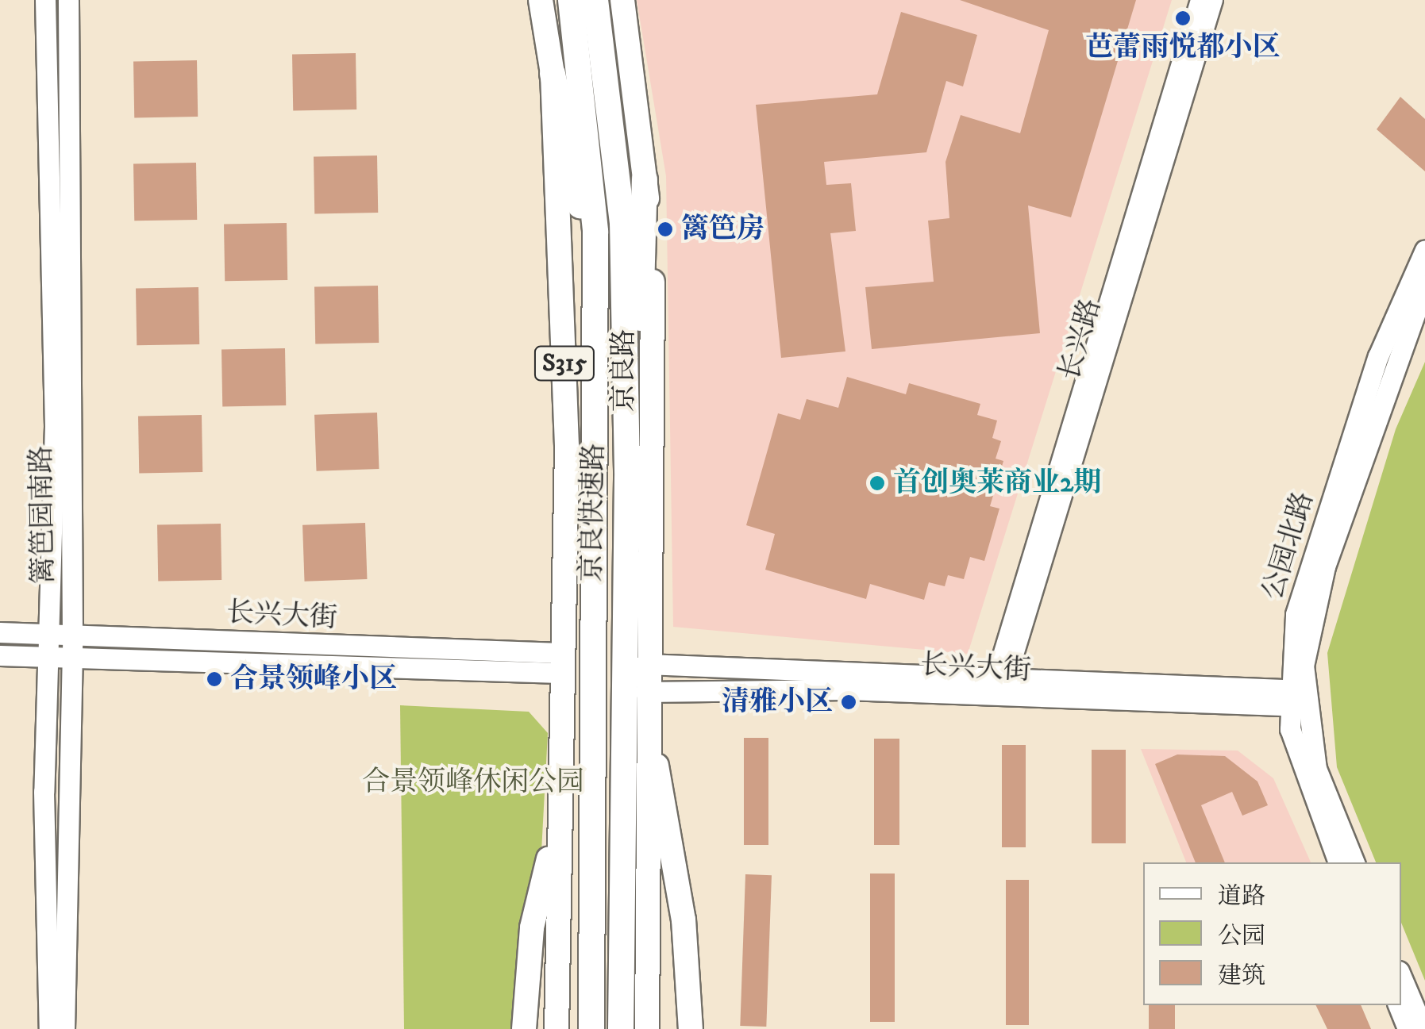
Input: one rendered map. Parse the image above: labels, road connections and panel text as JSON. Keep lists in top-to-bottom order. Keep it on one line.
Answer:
{"streets":{"highway":["京良快速路"],"main road":["S315","京良路"],"street":["长兴路","篱笆园南路","公园北路","长兴大街"]},"crossings":[["长兴路","长兴大街"],["京良路","长兴大街"],["篱笆园南路","长兴大街"],["公园北路","长兴大街"]],"parks":["合景领峰休闲公园"],"places":["芭蕾雨悦都小区","篱笆房","首创奥莱商业2期","合景领峰小区","清雅小区"],"legend":["道路","公园","建筑"]}
